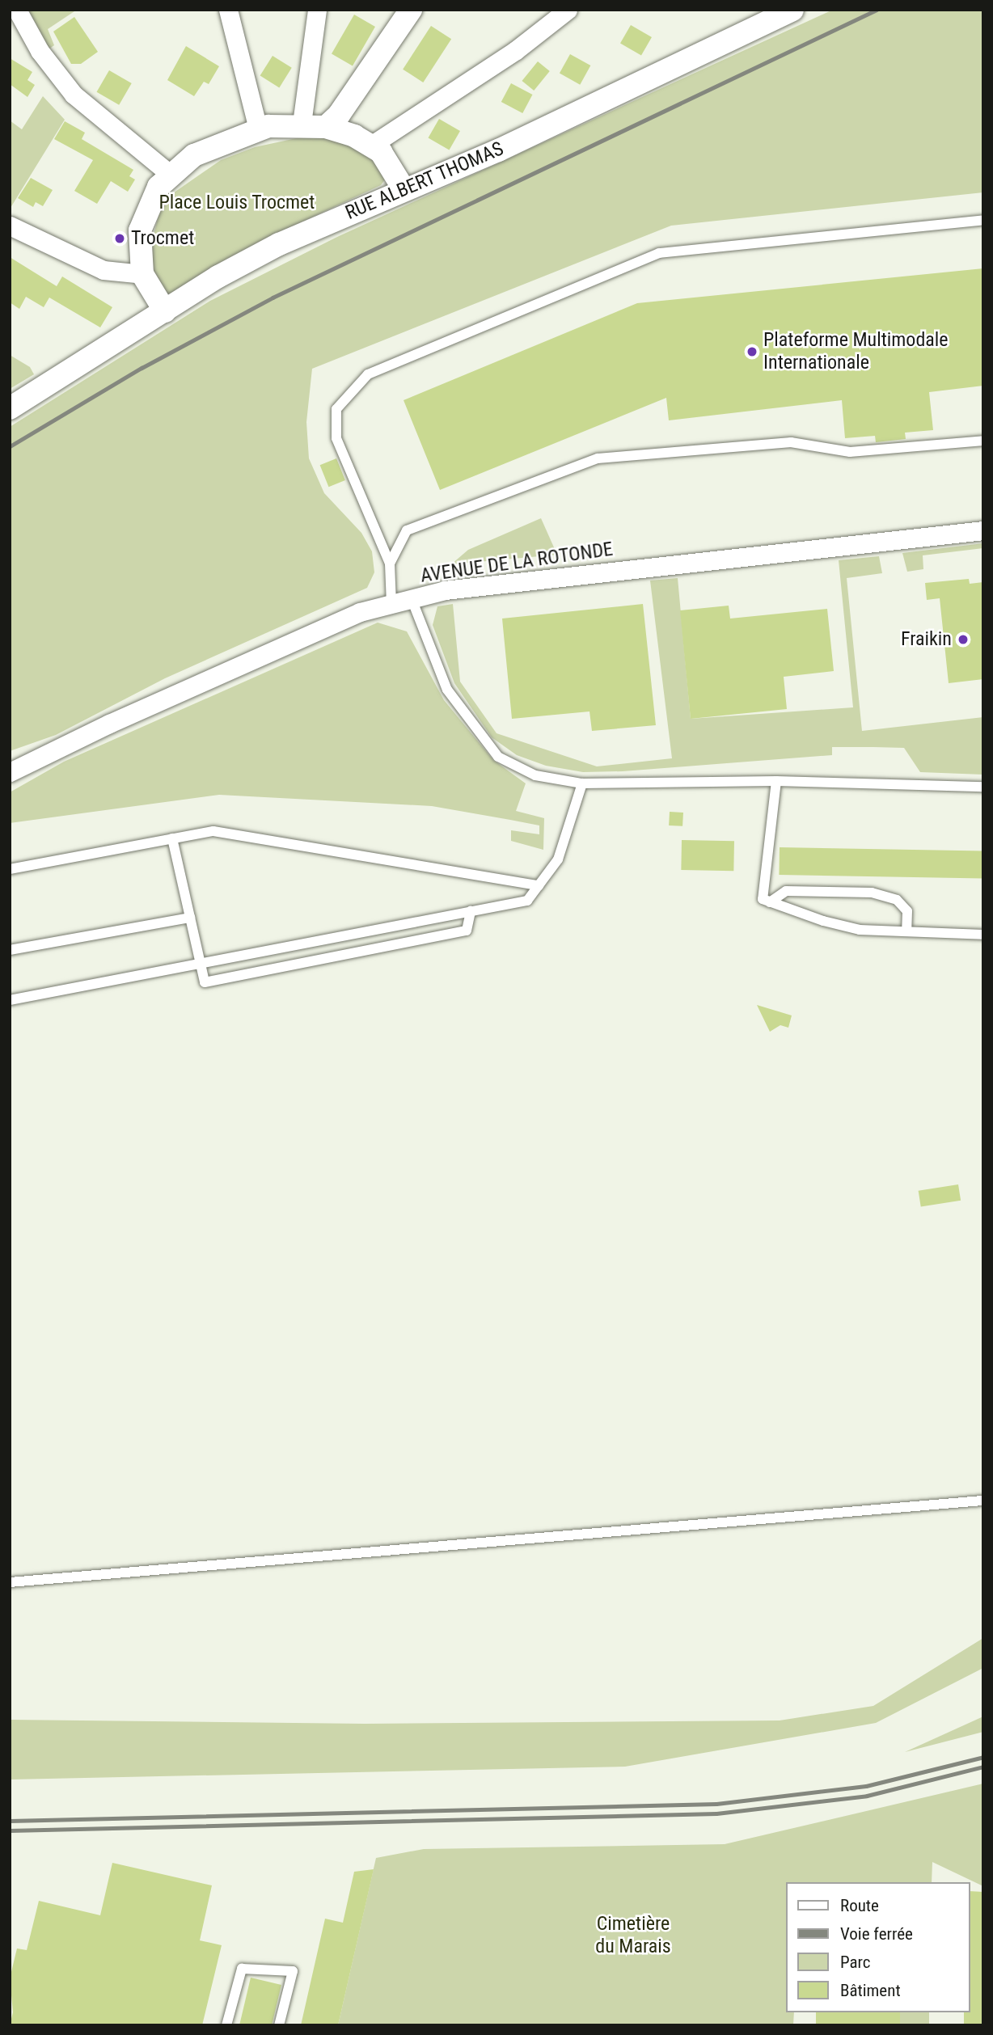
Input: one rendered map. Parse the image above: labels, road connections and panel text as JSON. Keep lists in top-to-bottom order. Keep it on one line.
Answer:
{"streets":{"street":["RUE ALBERT THOMAS","AVENUE DE LA ROTONDE"]},"parks":["Place Louis Trocmet","Cimetière du Marais"],"places":["Trocmet","Plateforme Multimodale Internationale","Fraikin"],"legend":["Route","Voie ferrée","Parc","Bâtiment"]}
